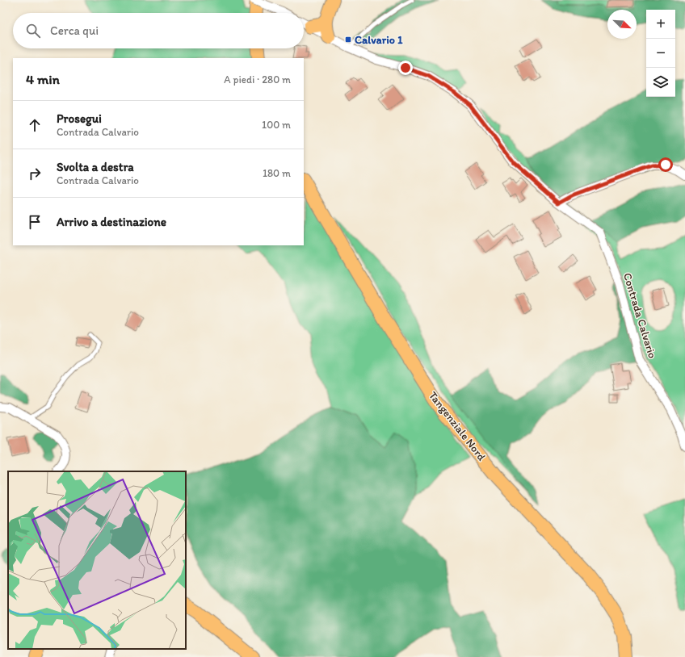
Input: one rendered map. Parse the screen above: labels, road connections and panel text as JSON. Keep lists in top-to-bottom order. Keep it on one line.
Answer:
{"streets":{"main road":["Tangenziale Nord"],"street":["Contrada Calvario"]},"places":{"transit":["Calvario 1"]},"north":"bottom right","page":{"map_buttons":["+","−"],"search":"Cerca qui","heading":["4 min","A piedi · 280 m"],"list":[["Prosegui","Contrada Calvario","100 m"],["Svolta a destra","Contrada Calvario","180 m"],"Arrivo a destinazione"]}}
